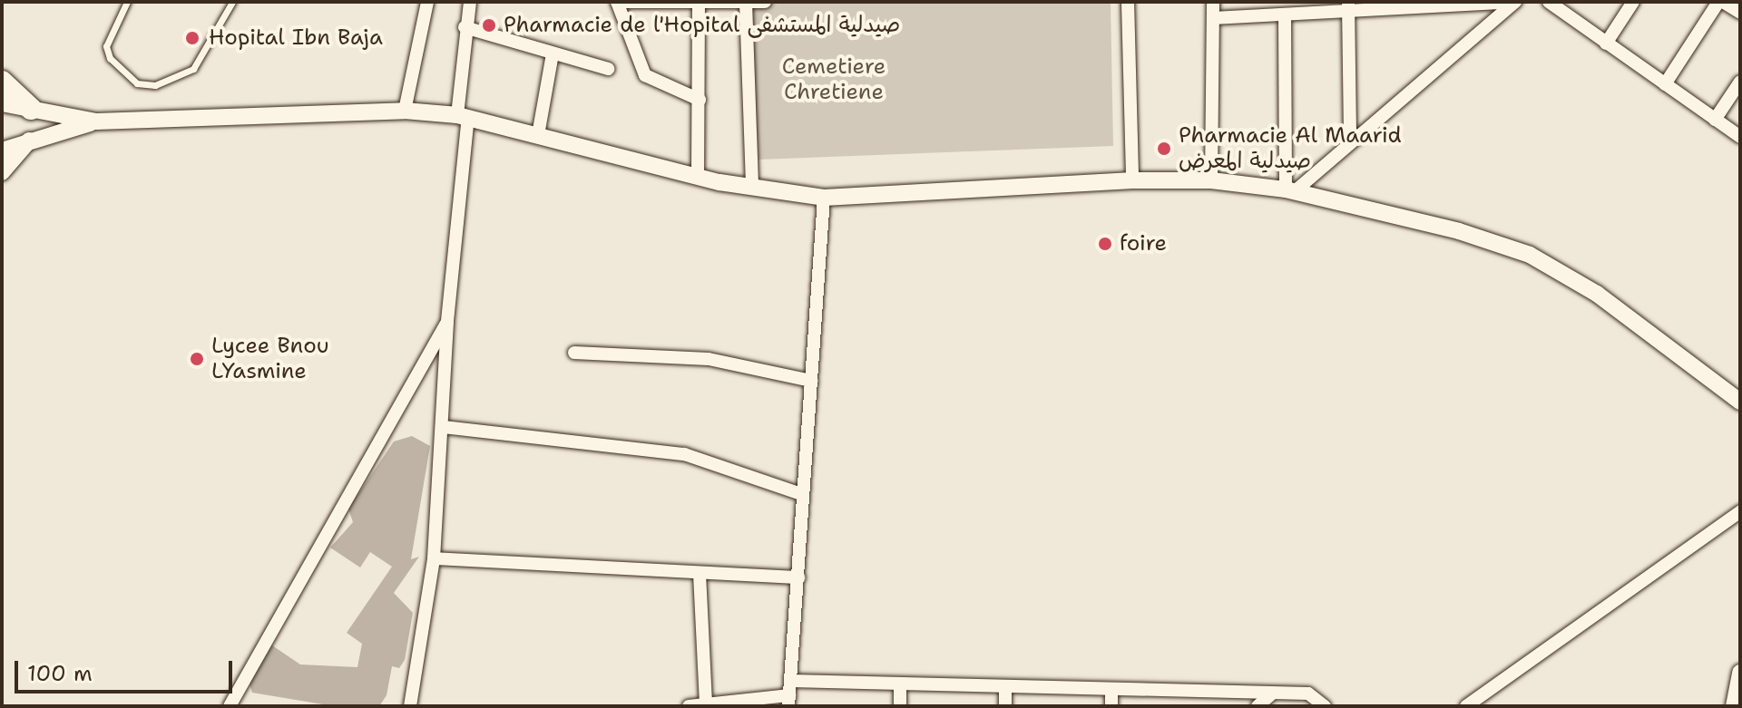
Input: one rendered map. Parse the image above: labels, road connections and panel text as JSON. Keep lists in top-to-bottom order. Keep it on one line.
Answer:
{"parks":["Cemetiere Chretiene"],"places":["Pharmacie de l'Hopital صيدلية المستشفى","Hopital Ibn Baja","Pharmacie Al Maarid صيدلية المعرض","foire","Lycee Bnou LYasmine"],"scale_bar":"100 m"}
